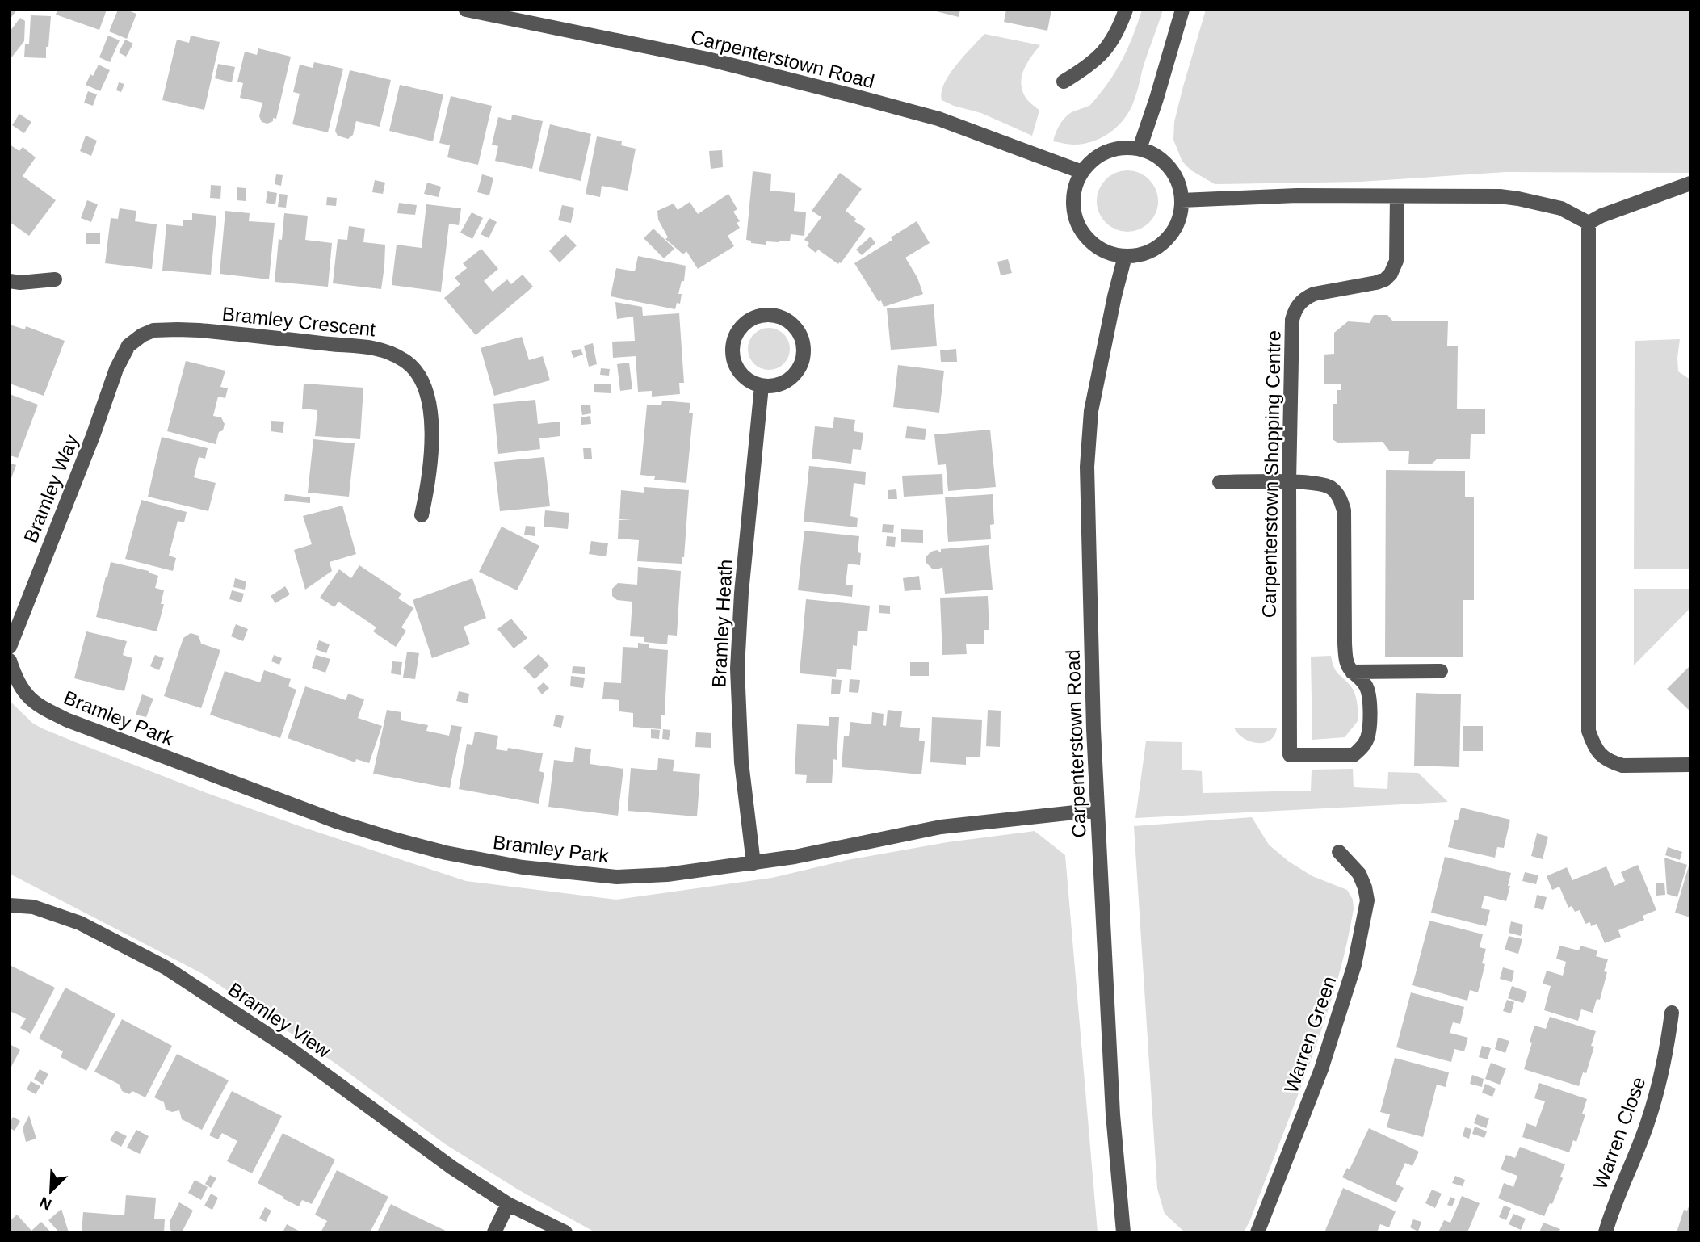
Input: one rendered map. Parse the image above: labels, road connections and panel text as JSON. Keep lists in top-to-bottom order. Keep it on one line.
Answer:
{"streets":{"street":["Carpenterstown Road","Bramley Crescent","Carpenterstown Shopping Centre","Bramley Way","Bramley Heath","Bramley Park","Bramley View","Warren Green","Warren Close"]},"crossings":[["Carpenterstown Road","Bramley Park"],["Bramley Crescent","Bramley Way"],["Bramley Heath","Bramley Park"]],"north":"bottom left"}
